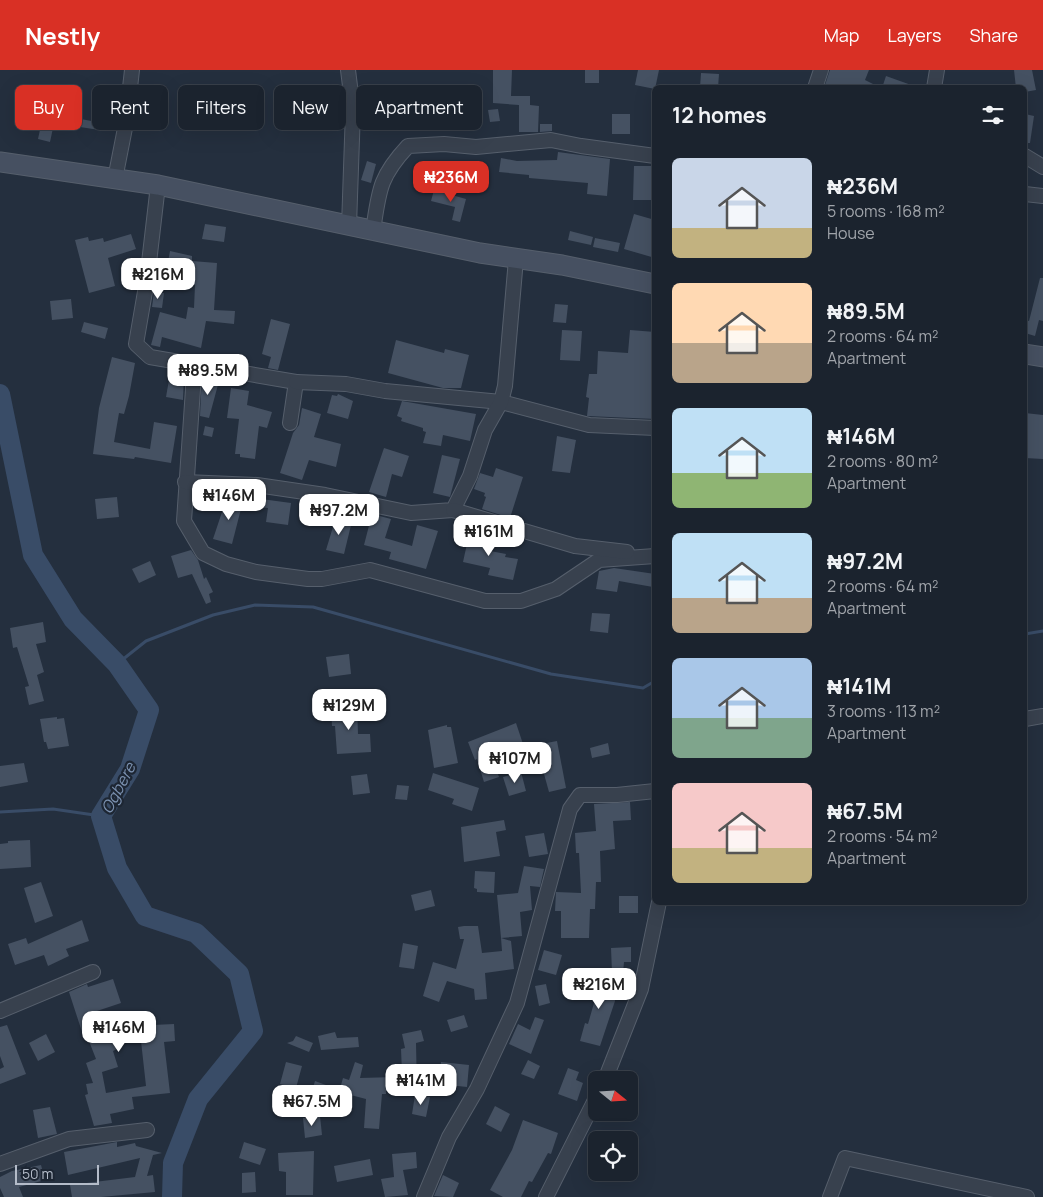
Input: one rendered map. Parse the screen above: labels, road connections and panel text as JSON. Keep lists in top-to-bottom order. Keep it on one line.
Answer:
{"water":["Ogbere"],"scale_bar":"50 m","north":"right","page":{"header":"Nestly","nav":["Map","Layers","Share"],"chip":["Buy","Rent","Filters","New","Apartment"],"heading":"12 homes","list":[{"name":"₦236M","note":"5 rooms · 168 m² · House"},{"name":"₦89.5M","note":"2 rooms · 64 m² · Apartment"},{"name":"₦146M","note":"2 rooms · 80 m² · Apartment"},{"name":"₦97.2M","note":"2 rooms · 64 m² · Apartment"},{"name":"₦141M","note":"3 rooms · 113 m² · Apartment"},{"name":"₦67.5M","note":"2 rooms · 54 m² · Apartment"}],"price":["₦236M","₦216M","₦89.5M","₦146M","₦97.2M","₦161M","₦129M","₦107M","₦216M","₦146M","₦141M","₦67.5M"],"scale":"50 m"}}
